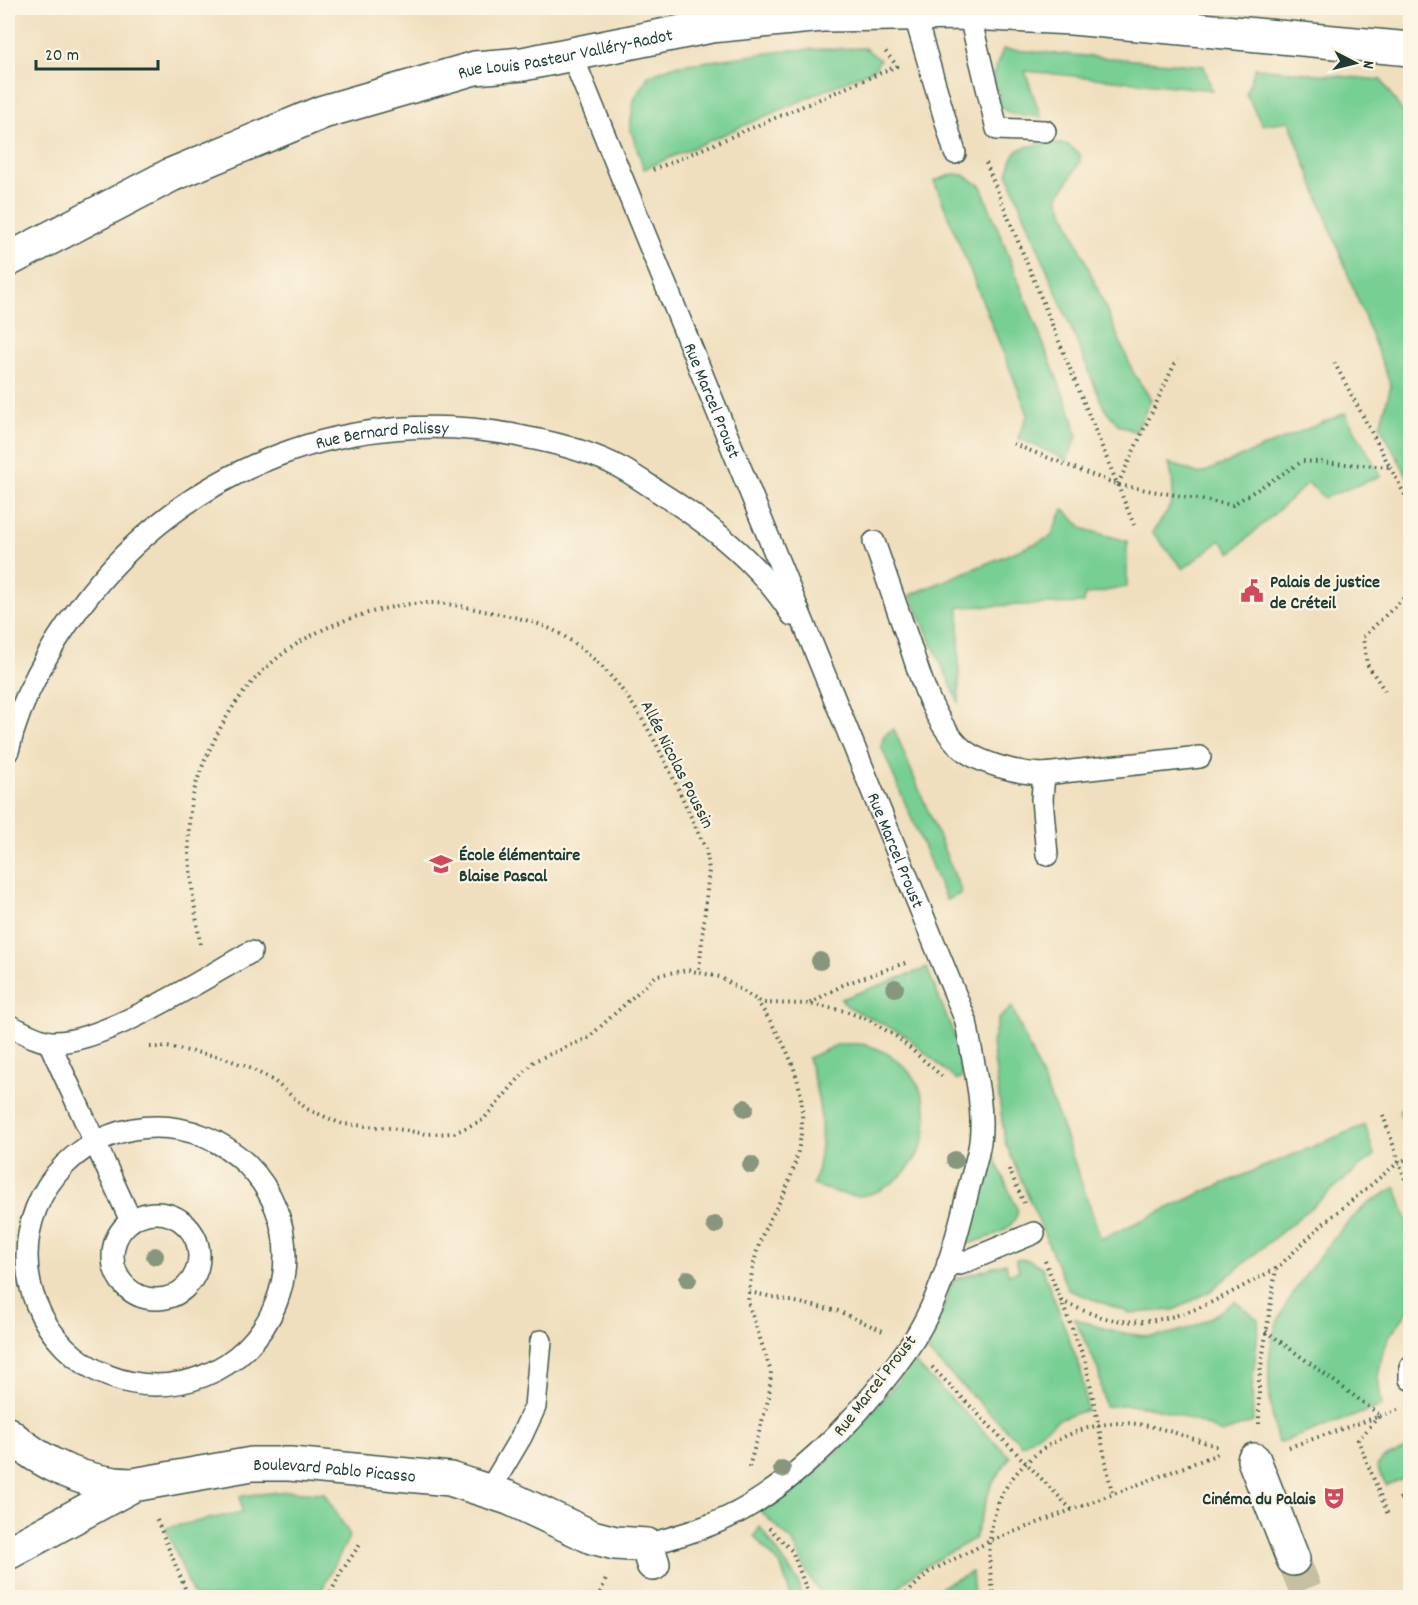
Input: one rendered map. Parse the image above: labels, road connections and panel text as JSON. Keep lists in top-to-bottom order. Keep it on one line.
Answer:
{"streets":{"street":["Rue Louis Pasteur Valléry-Radot","Boulevard Pablo Picasso"],"lane":["Rue Marcel Proust","Rue Bernard Palissy"],"path":["Allée Nicolas Poussin"]},"crossings":[["Rue Louis Pasteur Valléry-Radot","Rue Marcel Proust"],["Rue Marcel Proust","Rue Bernard Palissy"],["Rue Marcel Proust","Boulevard Pablo Picasso"]],"places":{"public building":["Palais de justice de Créteil"],"school or university":["École élémentaire Blaise Pascal"],"theatre":["Cinéma du Palais"]},"scale_bar":"20 m","north":"right"}
